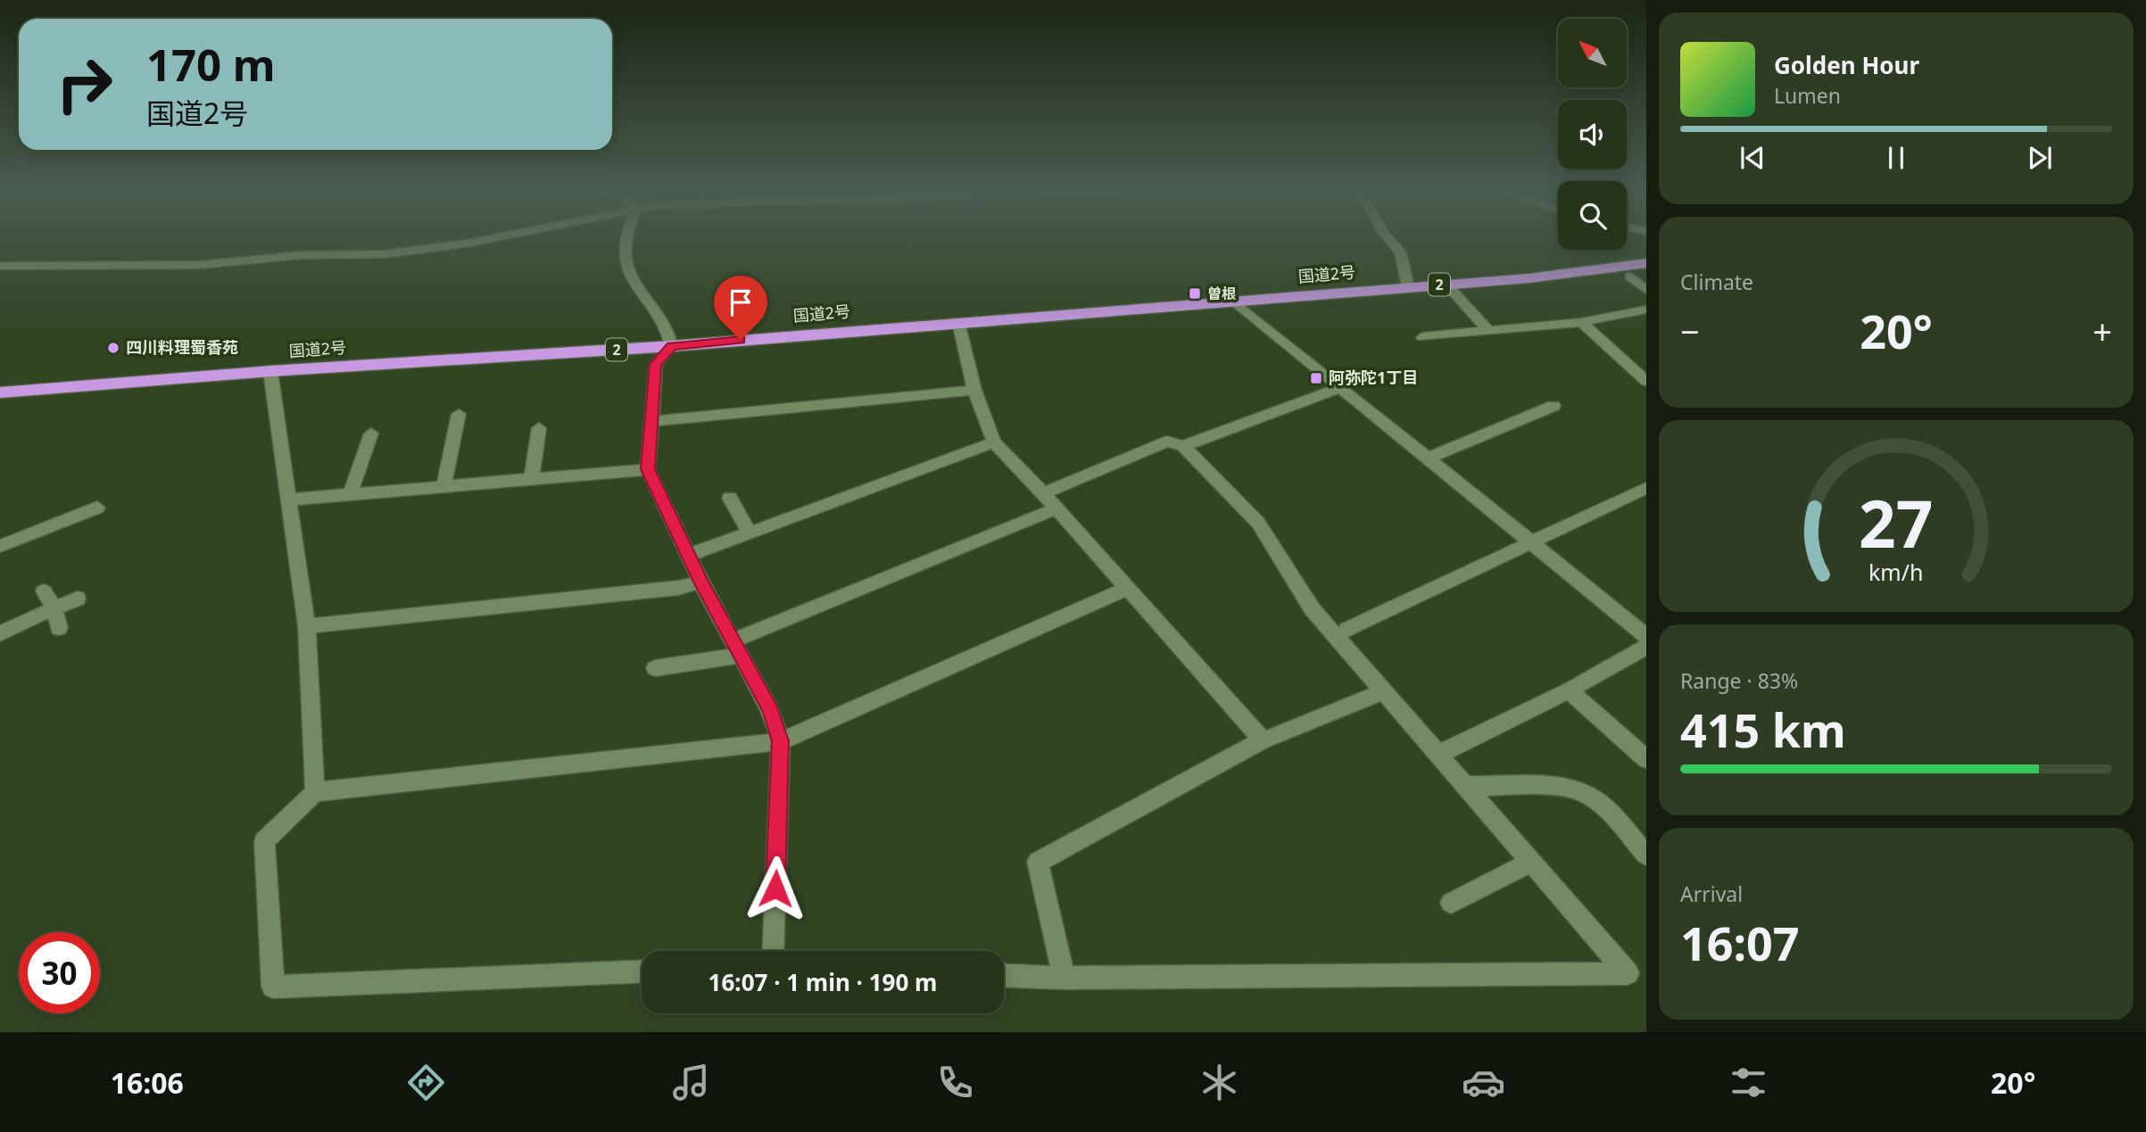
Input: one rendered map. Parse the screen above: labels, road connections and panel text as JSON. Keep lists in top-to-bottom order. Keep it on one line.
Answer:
{"streets":{"highway":["国道2号","2"]},"places":{"transit":["曽根","阿弥陀1丁目"],"other":["四川料理蜀香苑"]},"north":"top left","page":{"turn":["170 m","国道2号"],"song":["Golden Hour","Lumen"],"tile":["Climate",["Range · 83%","415 km"],["Arrival","16:07"]],"heat":["−","20°","+"],"limit":"30","trip":"16:07 · 1 min · 190 m","tabs":["16:06","20°"],"gauge":["27","km/h"]}}
